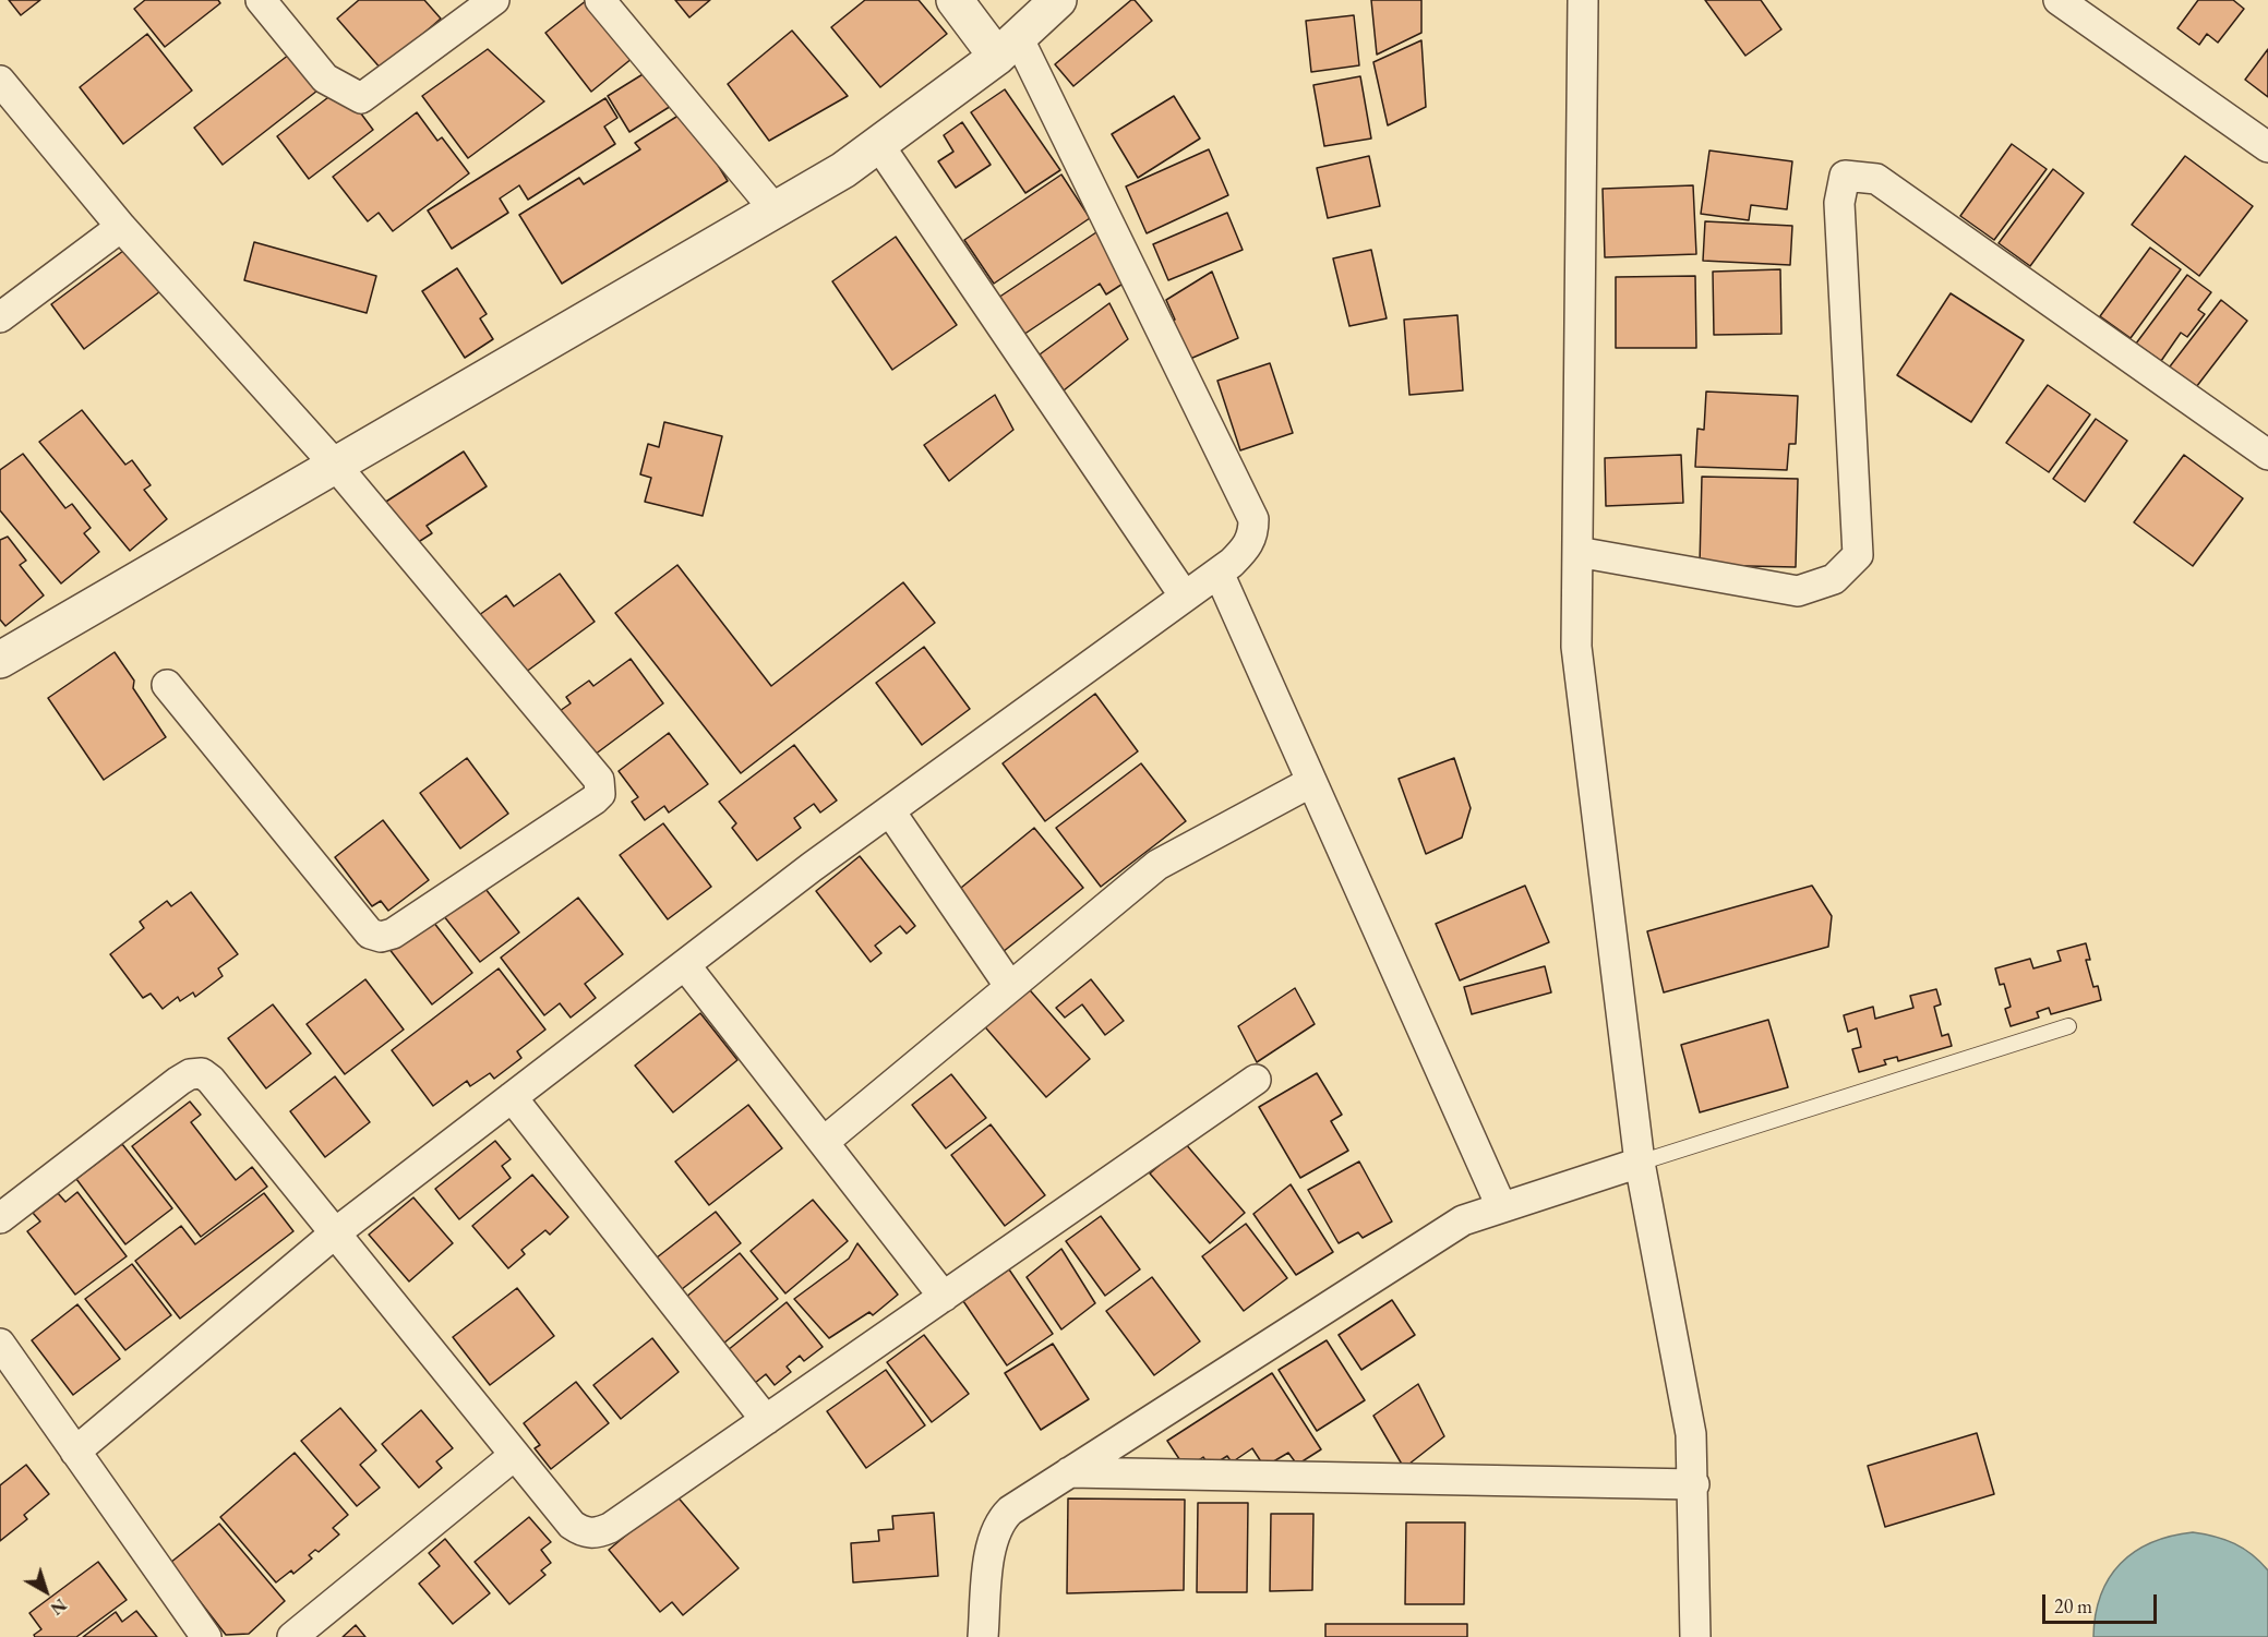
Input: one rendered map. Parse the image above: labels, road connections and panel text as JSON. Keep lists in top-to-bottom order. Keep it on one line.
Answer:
{"scale_bar":"20 m","north":"bottom right"}
